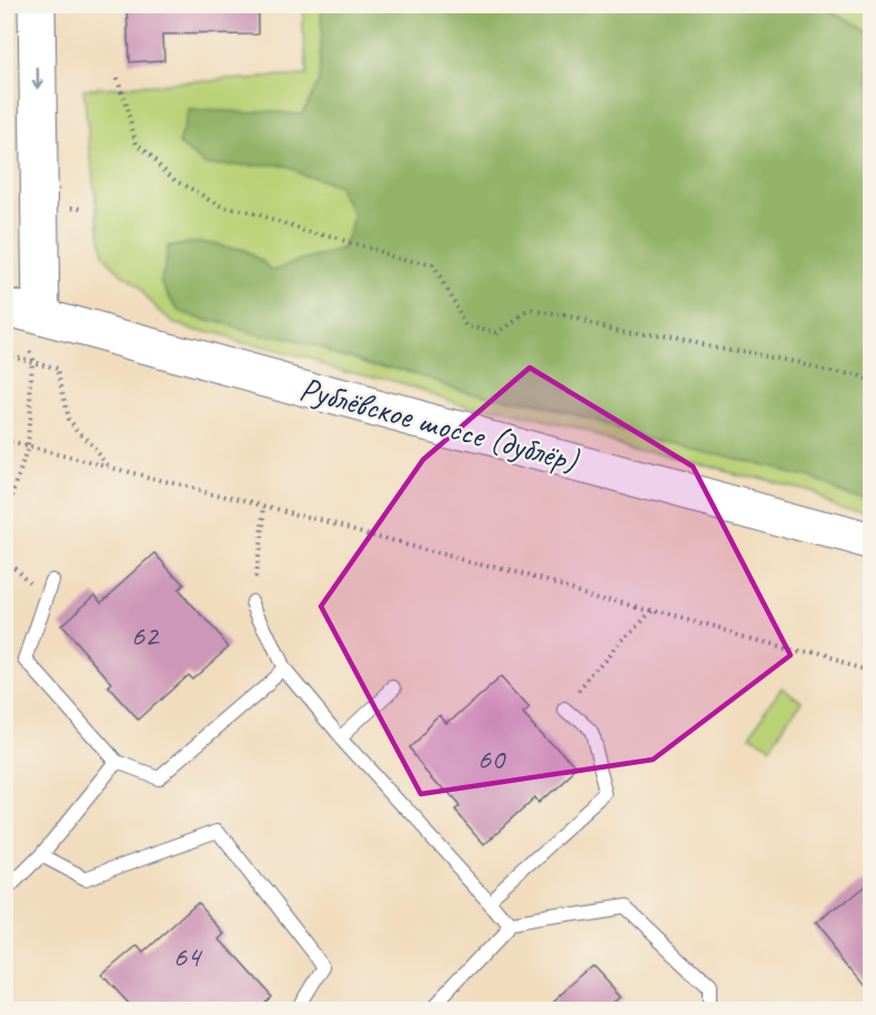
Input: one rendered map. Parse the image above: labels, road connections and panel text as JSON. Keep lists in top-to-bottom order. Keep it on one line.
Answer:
{"streets":{"street":["Рублёвское шоссе (дублёр)"]},"house_numbers":["62","60","64"]}
